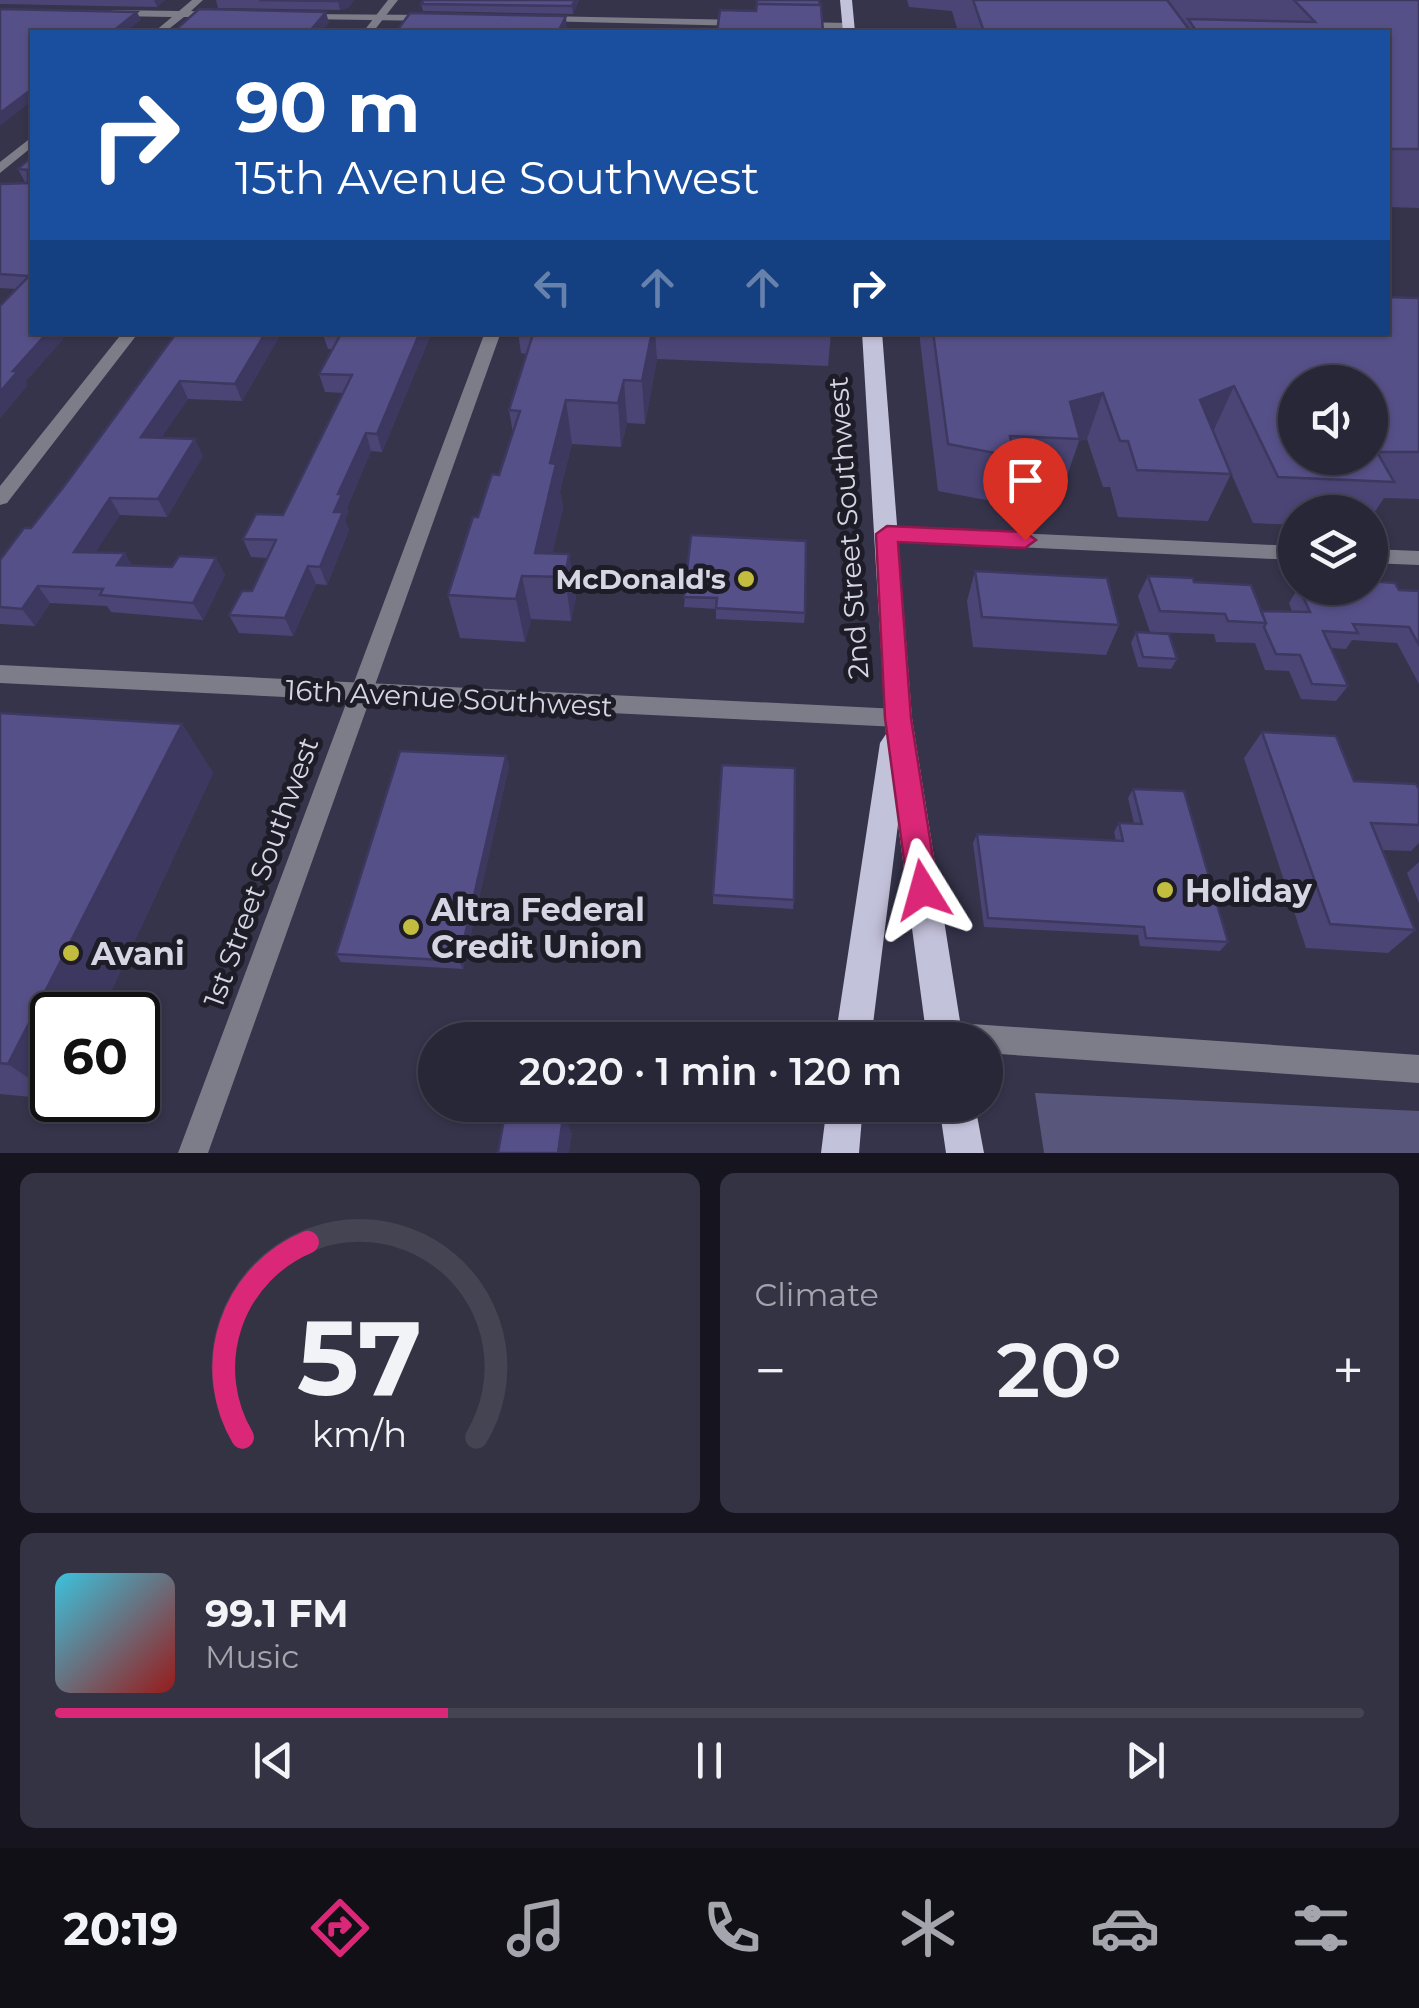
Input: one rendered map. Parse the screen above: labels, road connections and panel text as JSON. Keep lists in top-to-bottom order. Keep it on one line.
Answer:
{"streets":{"main road":["2nd Street Southwest"],"street":["16th Avenue Southwest","1st Street Southwest"]},"crossings":[["2nd Street Southwest","16th Avenue Southwest"],["16th Avenue Southwest","1st Street Southwest"]],"places":["McDonald's","Holiday","Altra Federal Credit Union","Avani"],"page":{"turn":["90 m","15th Avenue Southwest"],"limit":"60","trip":"20:20 · 1 min · 120 m","tile":"Climate","heat":["−","20°","+"],"song":["99.1 FM","Music"],"tabs":"20:19","gauge":["57","km/h"]}}
